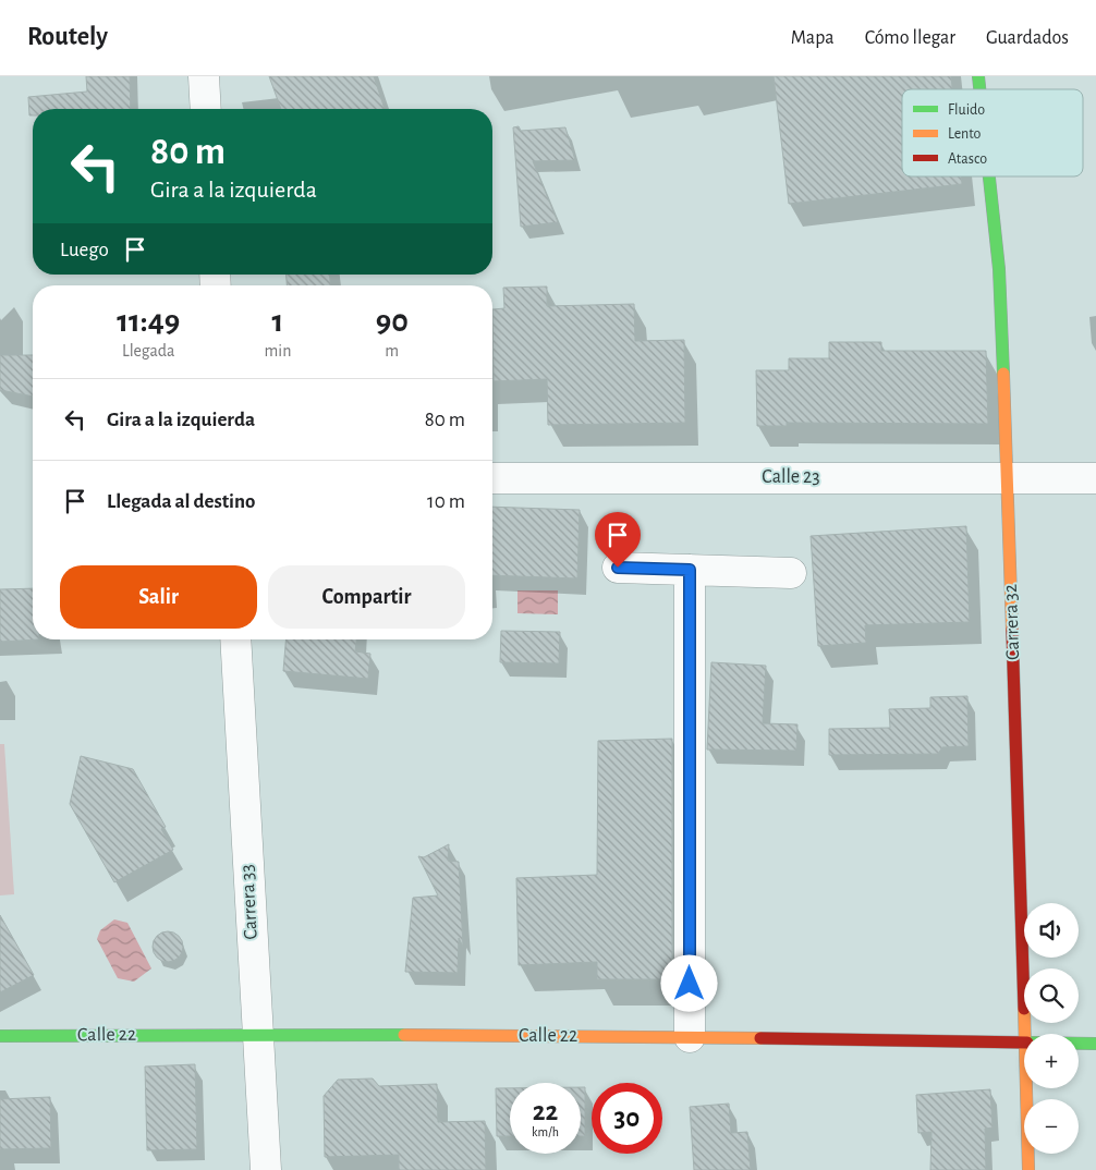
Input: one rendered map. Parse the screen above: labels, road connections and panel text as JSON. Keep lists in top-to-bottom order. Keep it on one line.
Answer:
{"streets":{"street":["Calle 23","Carrera 32","Carrera 33","Calle 22"]},"crossings":[["Calle 23","Carrera 32"],["Carrera 33","Calle 22"]],"legend":["Fluido","Lento","Atasco"],"page":{"header":"Routely","nav":["Mapa","Cómo llegar","Guardados"],"turn":["80 m","Gira a la izquierda"],"then":"Luego","eta":["11:49","Llegada","1","min","90","m"],"list":[{"name":"Gira a la izquierda","value":"80 m"},{"name":"Llegada al destino","value":"10 m"}],"buttons":["Salir","Compartir"],"map_buttons":["+","−"],"speed":"22 km/h","limit":"30"}}
